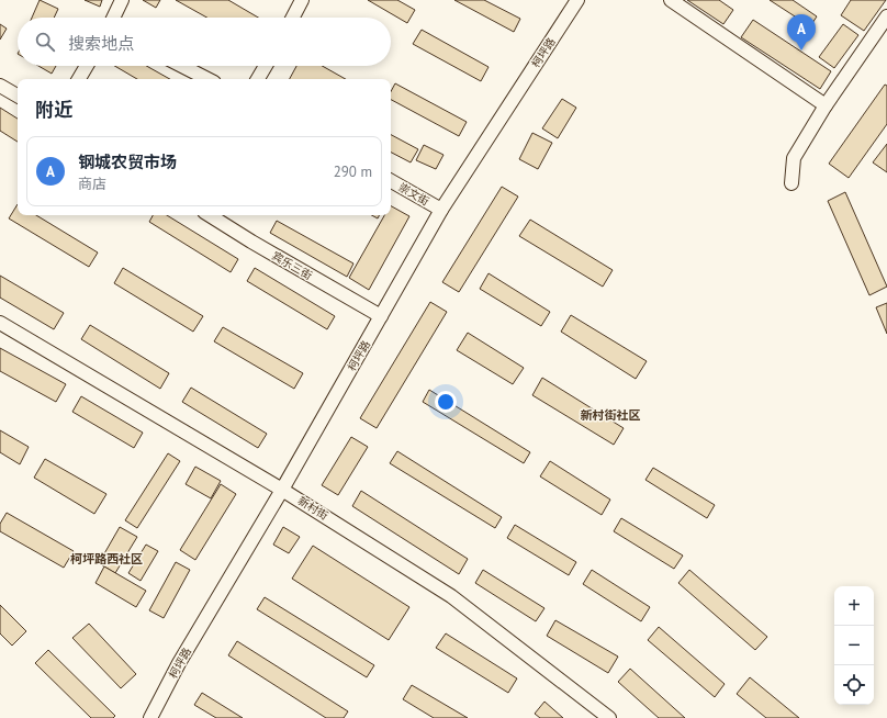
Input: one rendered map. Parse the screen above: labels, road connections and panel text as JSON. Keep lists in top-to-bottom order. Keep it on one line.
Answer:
{"streets":{"street":["柯坪路","崇文街","宾乐三街","新村街"]},"crossings":[["柯坪路","崇文街"],["柯坪路","宾乐三街"],["柯坪路","新村街"]],"districts":["新村街社区","柯坪路西社区"],"page":{"pins":"A","search":"搜索地点","heading":"附近","list":[{"mark":"A","name":"钢城农贸市场","note":"商店","value":"290 m"}],"map_buttons":["+","−"]}}
